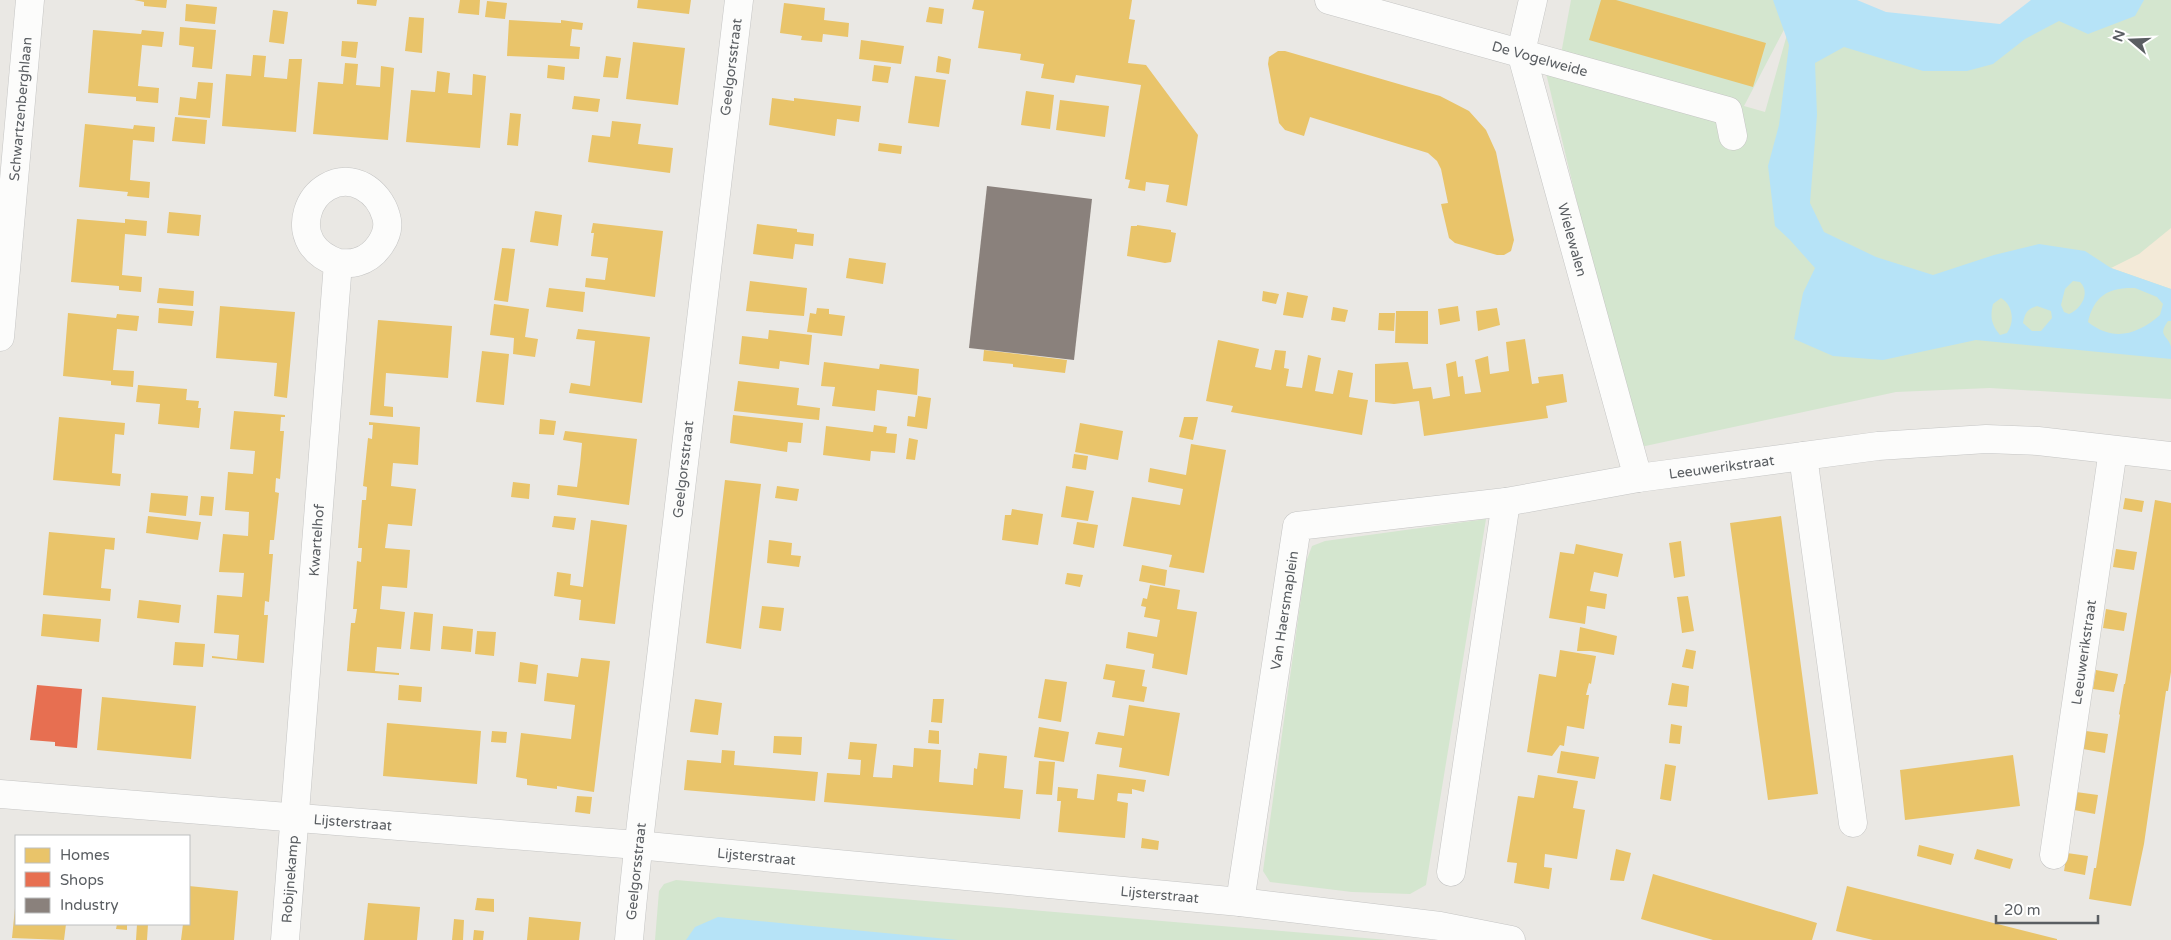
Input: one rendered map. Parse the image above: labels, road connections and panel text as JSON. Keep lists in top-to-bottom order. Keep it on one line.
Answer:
{"streets":{"street":["De Vogelweide","Geelgorsstraat","Schwartzenberghlaan","Wielewalen","Leeuwerikstraat","Kwartelhof","Van Haersmaplein","Lijsterstraat","Robijnekamp"]},"crossings":[["De Vogelweide","Wielewalen"],["Geelgorsstraat","Lijsterstraat"],["Wielewalen","Leeuwerikstraat"],["Wielewalen","Van Haersmaplein"],["Leeuwerikstraat","Van Haersmaplein"],["Kwartelhof","Lijsterstraat"],["Kwartelhof","Robijnekamp"],["Van Haersmaplein","Lijsterstraat"],["Lijsterstraat","Robijnekamp"]],"legend":["Homes","Shops","Industry"],"scale_bar":"20 m","north":"left"}
